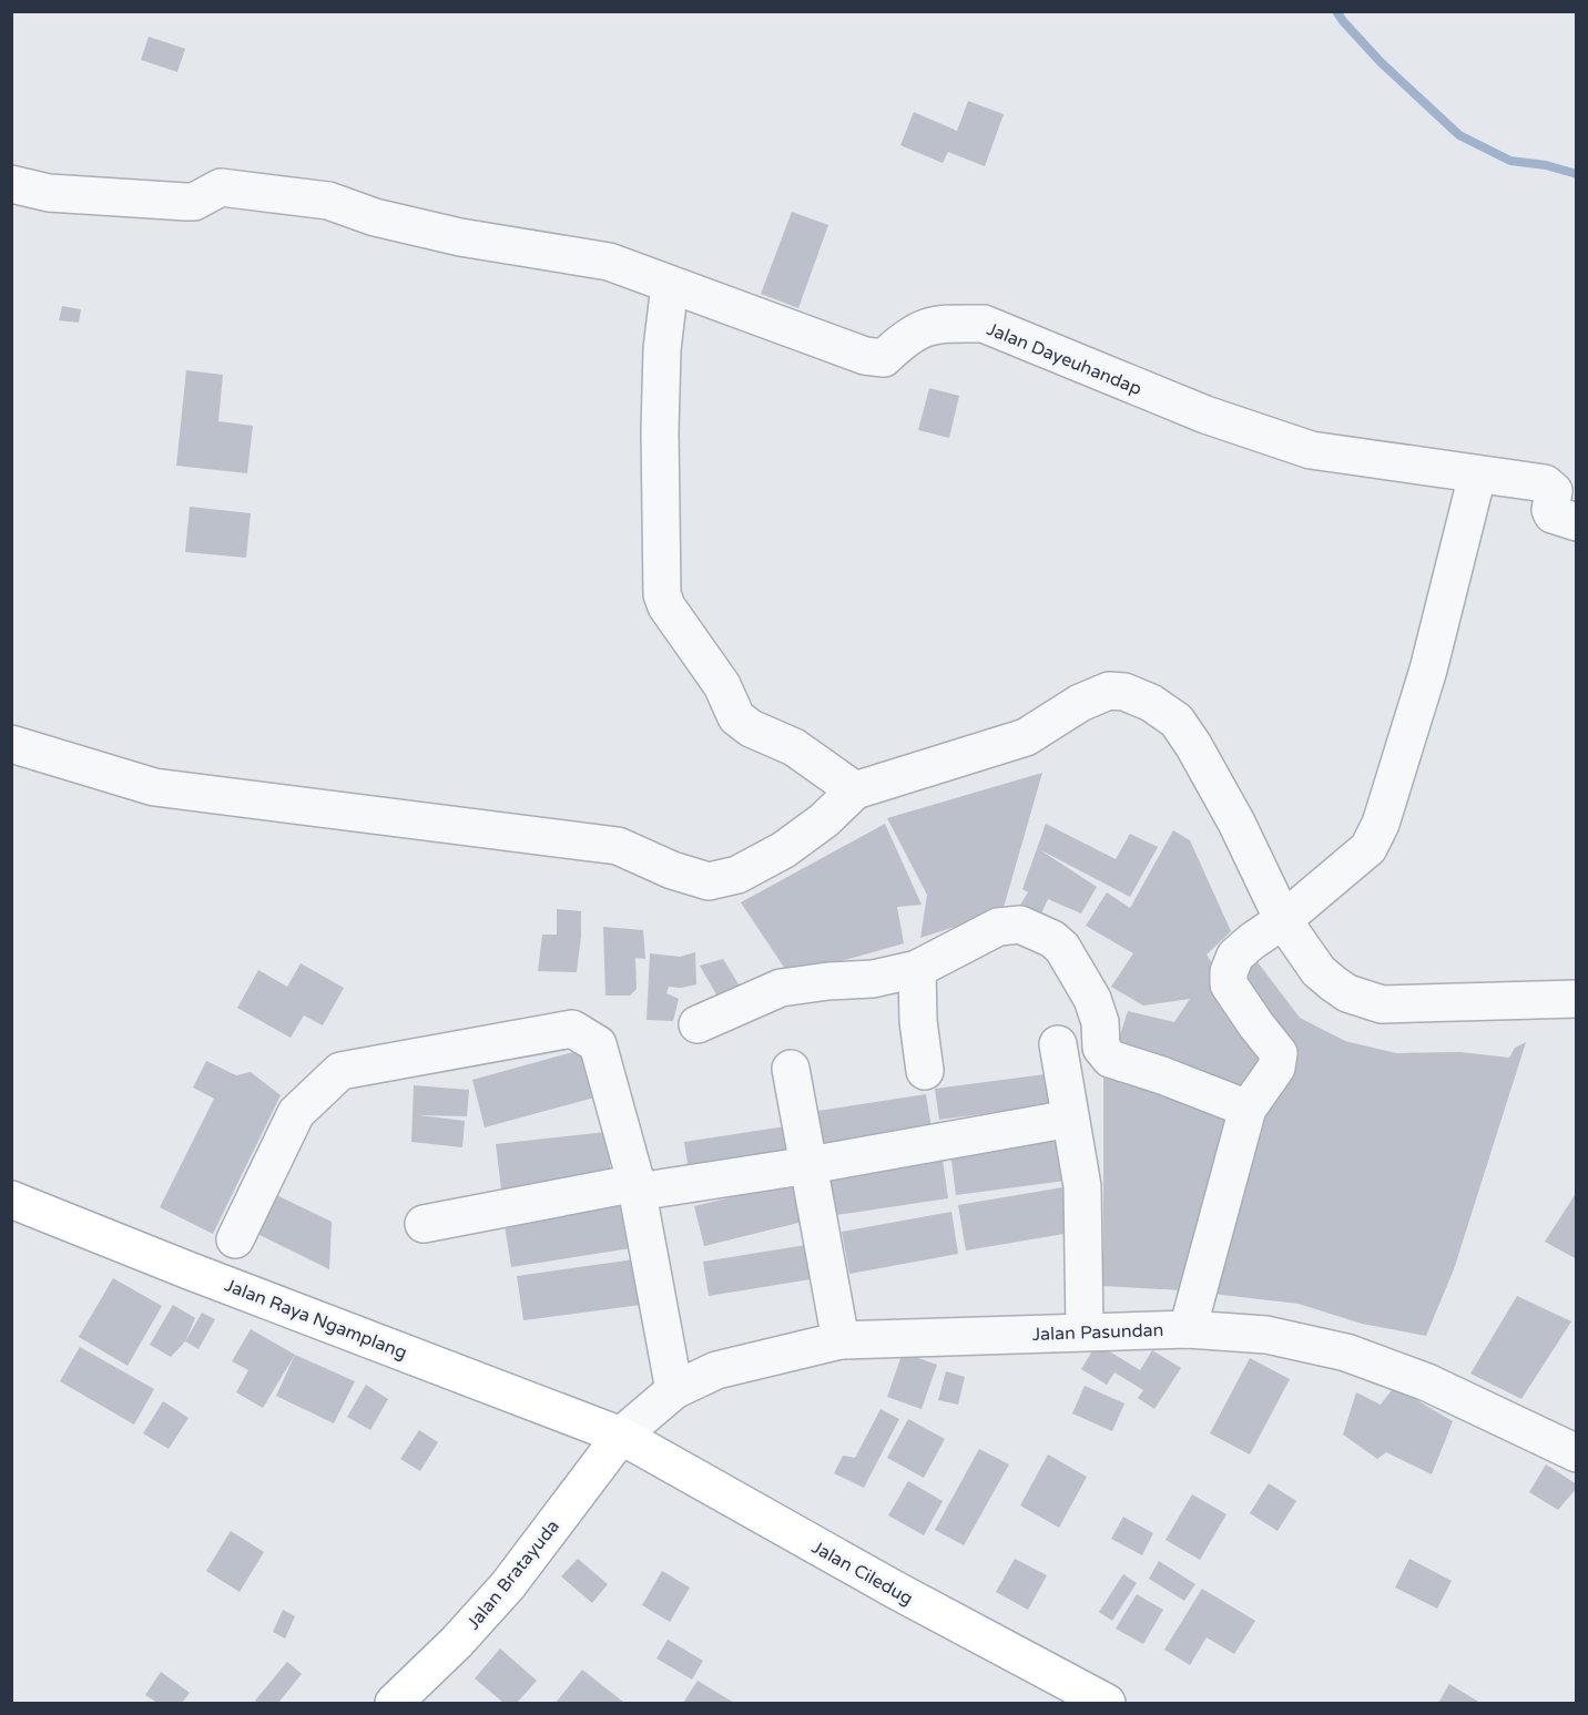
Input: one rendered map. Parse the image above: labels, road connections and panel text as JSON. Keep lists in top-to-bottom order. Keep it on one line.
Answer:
{"streets":{"main road":["Jalan Raya Ngamplang","Jalan Ciledug","Jalan Bratayuda"],"street":["Jalan Dayeuhandap","Jalan Pasundan"]},"crossings":[["Jalan Raya Ngamplang","Jalan Pasundan"],["Jalan Raya Ngamplang","Jalan Ciledug"],["Jalan Raya Ngamplang","Jalan Bratayuda"],["Jalan Pasundan","Jalan Ciledug"],["Jalan Pasundan","Jalan Bratayuda"],["Jalan Ciledug","Jalan Bratayuda"]]}
